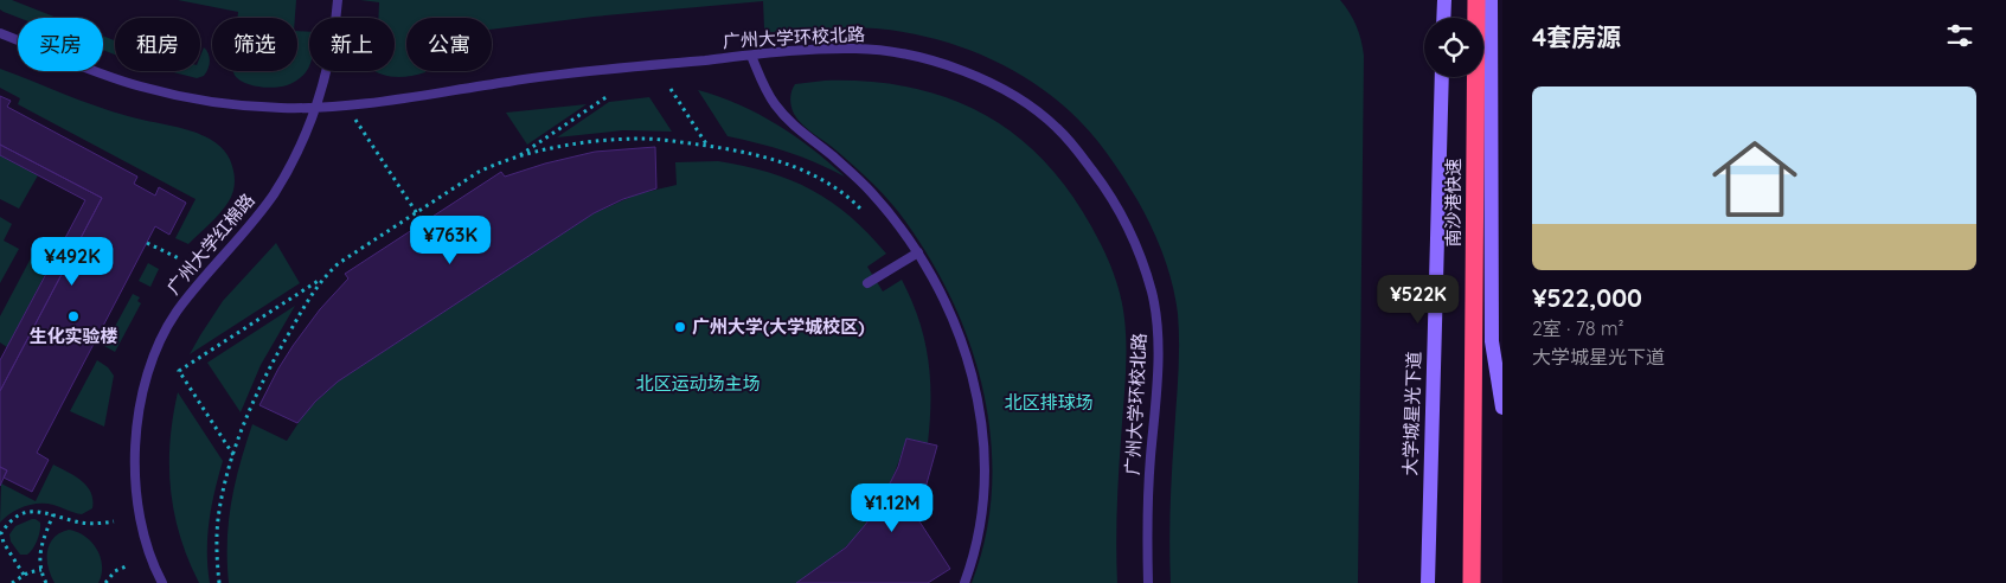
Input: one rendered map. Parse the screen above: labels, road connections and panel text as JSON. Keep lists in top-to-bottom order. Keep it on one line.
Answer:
{"streets":{"highway":["南沙港快速"],"main road":["大学城星光下道"],"lane":["广州大学环校北路","广州大学红棉路"]},"crossings":[["广州大学环校北路","广州大学红棉路"]],"parks":["北区运动场主场","北区排球场"],"places":["生化实验楼","广州大学(大学城校区)"],"page":{"heading":"4套房源","chip":["买房","租房","筛选","新上","公寓"],"list":[{"name":"¥522,000","note":"2室 · 78 m² · 大学城星光下道"}],"price":["¥763K","¥492K","¥522K","¥1.12M"]}}
